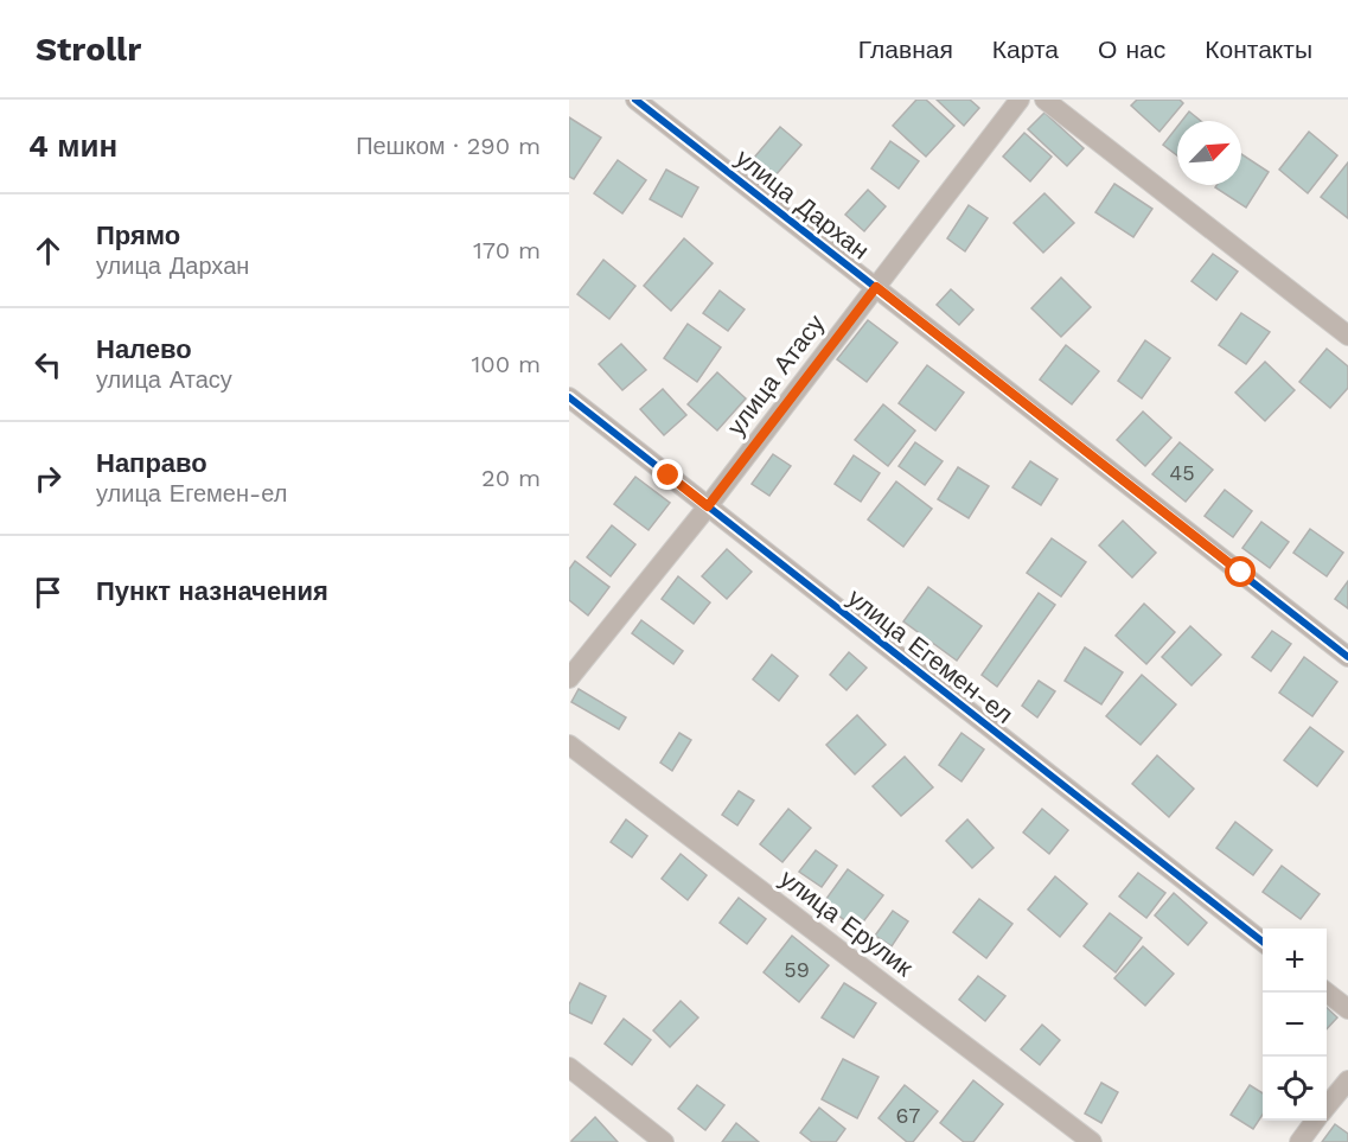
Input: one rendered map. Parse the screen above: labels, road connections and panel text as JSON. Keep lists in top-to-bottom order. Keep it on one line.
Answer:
{"streets":{"street":["улица Дархан","улица Атасу","улица Егемен-ел","улица Ерулик"]},"crossings":[["улица Дархан","улица Атасу"],["улица Атасу","улица Егемен-ел"]],"house_numbers":["45","59","67"],"north":"top right","page":{"header":"Strollr","nav":["Главная","Карта","О нас","Контакты"],"heading":["4 мин","Пешком · 290 m"],"list":[["Прямо","улица Дархан","170 m"],["Налево","улица Атасу","100 m"],["Направо","улица Егемен-ел","20 m"],"Пункт назначения"],"map_buttons":["+","−"]}}
